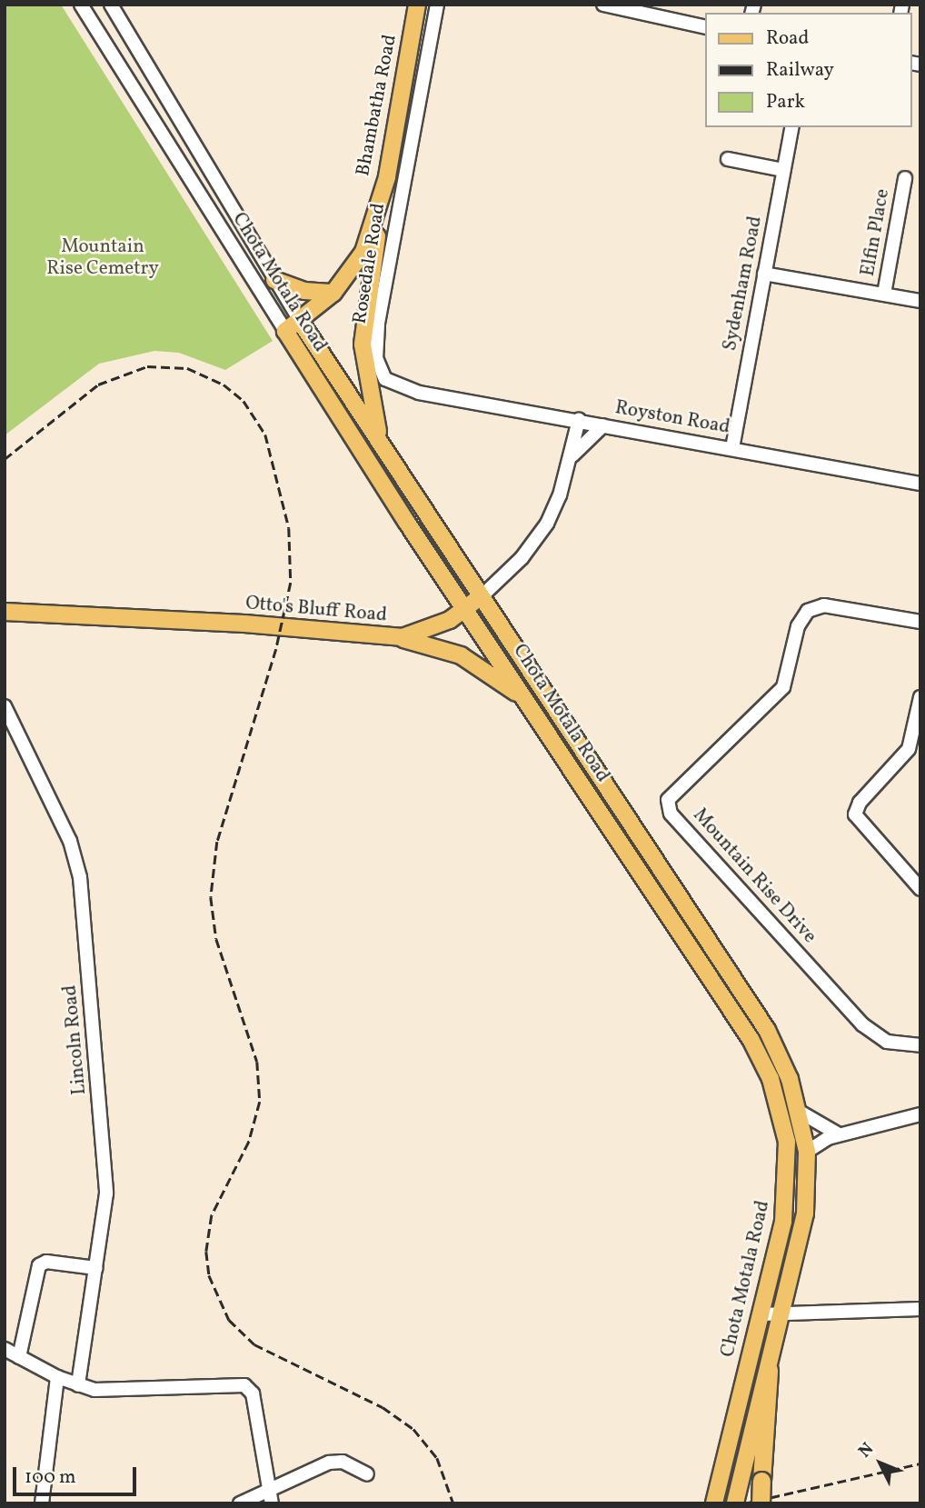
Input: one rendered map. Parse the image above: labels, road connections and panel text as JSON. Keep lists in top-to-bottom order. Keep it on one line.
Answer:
{"streets":{"main road":["Bhambatha Road","Chota Motala Road","Otto's Bluff Road"],"street":["Elfin Place","Rosedale Road","Sydenham Road","Royston Road","Mountain Rise Drive","Lincoln Road"]},"crossings":[["Bhambatha Road","Chota Motala Road"],["Rosedale Road","Royston Road"],["Chota Motala Road","Otto's Bluff Road"],["Sydenham Road","Royston Road"],["Royston Road","Otto's Bluff Road"]],"parks":["Mountain Rise Cemetry"],"legend":["Road","Railway","Park"],"scale_bar":"100 m","north":"top left"}
